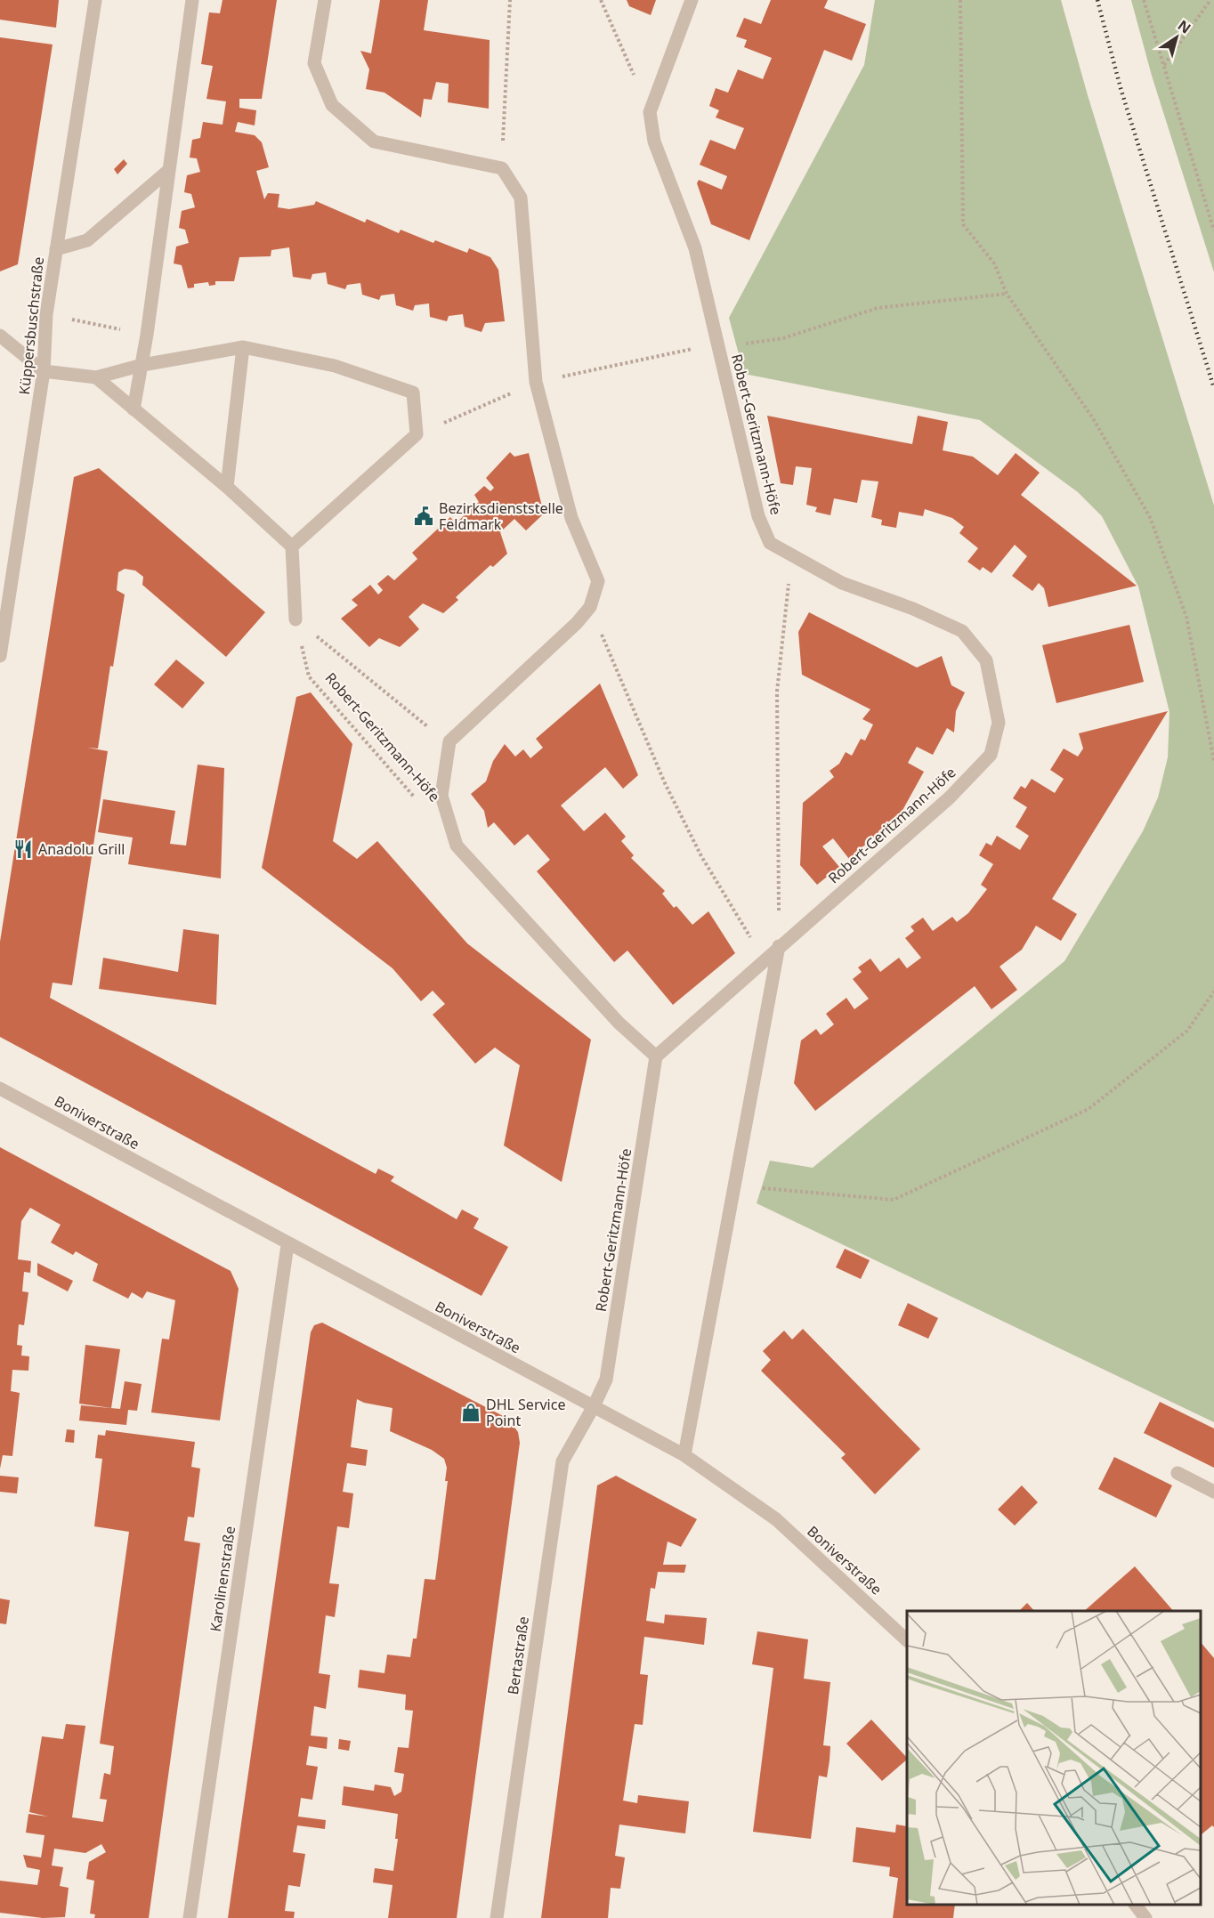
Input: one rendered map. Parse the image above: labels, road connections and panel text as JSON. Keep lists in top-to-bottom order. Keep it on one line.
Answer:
{"streets":{"street":["Küppersbuschstraße","Robert-Geritzmann-Höfe","Boniverstraße","Karolinenstraße","Bertastraße"]},"crossings":[["Robert-Geritzmann-Höfe","Boniverstraße"],["Robert-Geritzmann-Höfe","Bertastraße"],["Boniverstraße","Karolinenstraße"],["Boniverstraße","Bertastraße"]],"places":{"public building":["Bezirksdienststelle Feldmark"],"restaurant":["Anadolu Grill"],"shop":["DHL Service Point"]},"north":"top right"}
